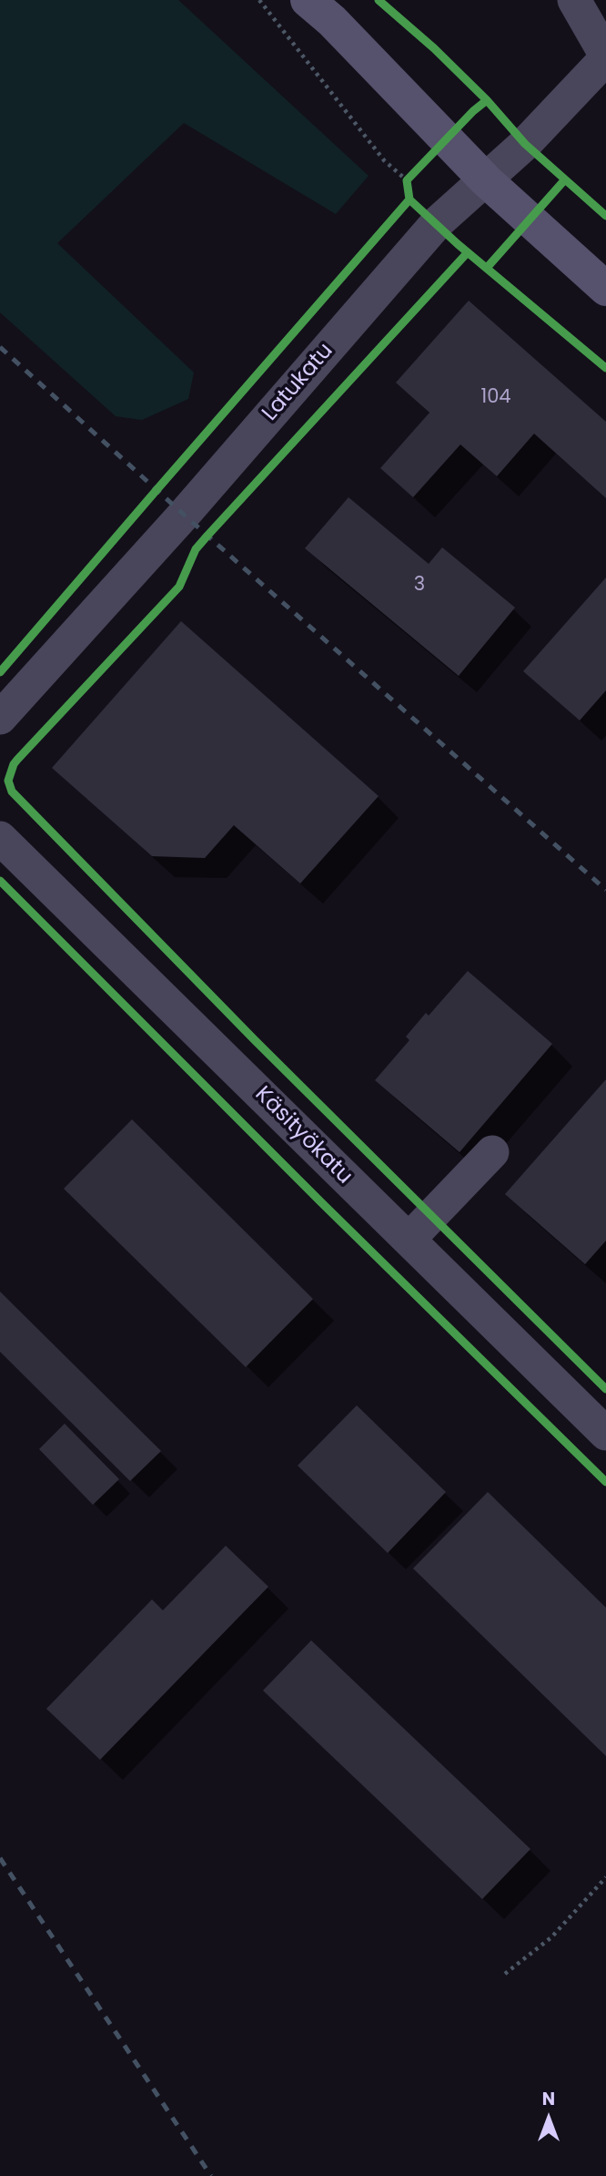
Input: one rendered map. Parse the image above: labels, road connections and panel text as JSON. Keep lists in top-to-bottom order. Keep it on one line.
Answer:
{"streets":{"street":["Latukatu","Käsityökatu"]},"house_numbers":["104","3"],"north":"top"}
